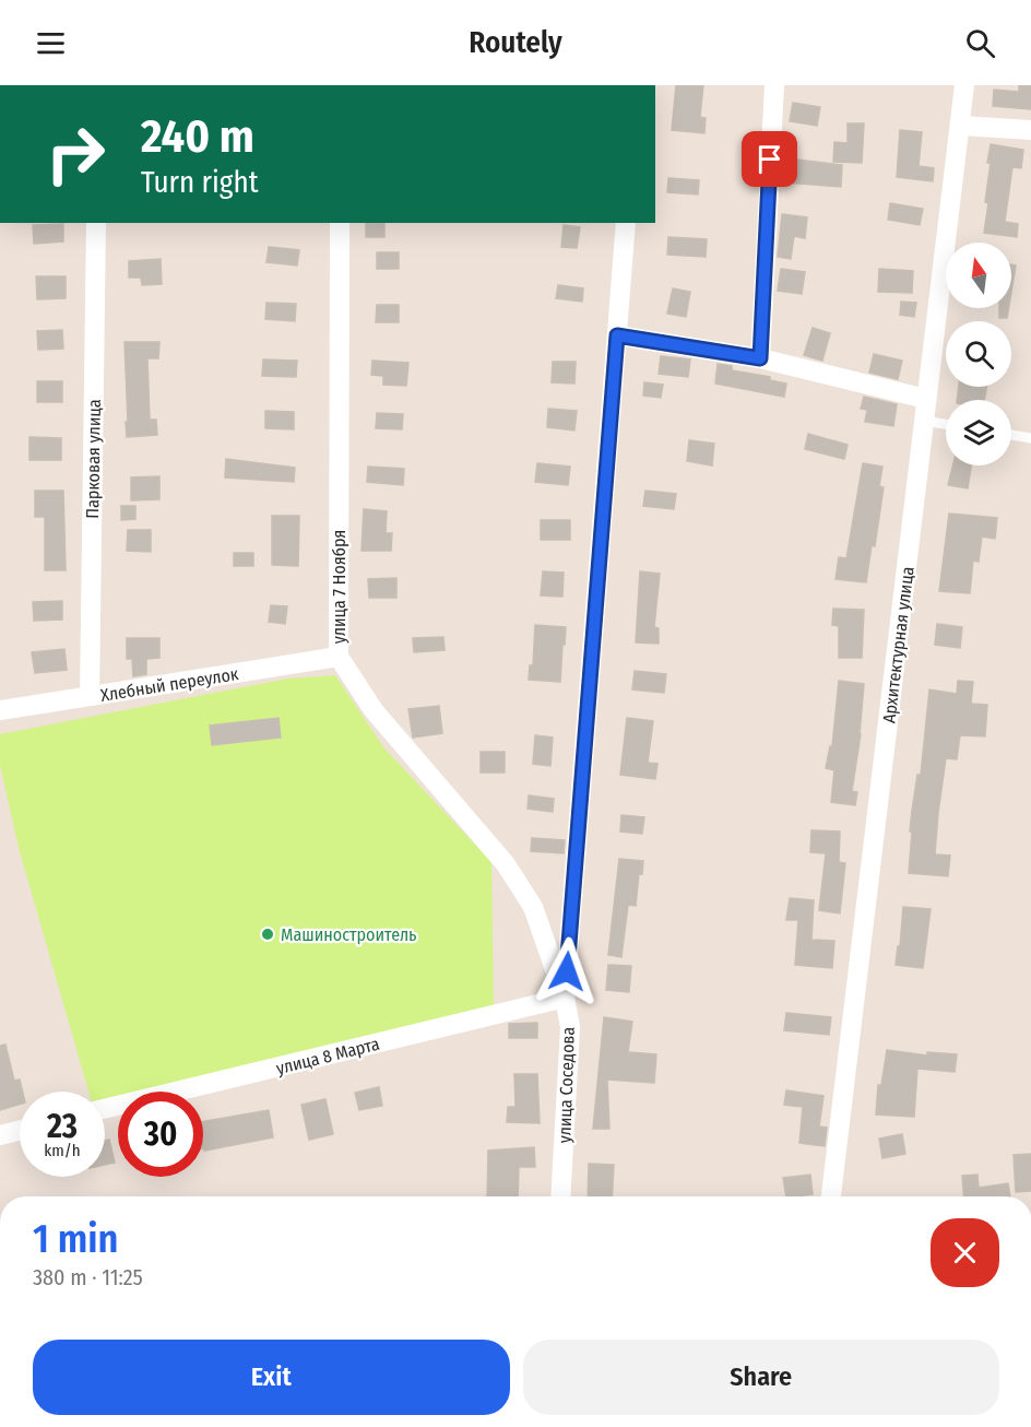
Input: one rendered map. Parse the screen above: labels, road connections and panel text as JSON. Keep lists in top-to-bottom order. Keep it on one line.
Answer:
{"streets":{"street":["Парковая улица","улица 7 Ноября","Архитектурная улица","Хлебный переулок","улица 8 Марта","улица Соседова"]},"crossings":[["Парковая улица","Хлебный переулок"],["улица 7 Ноября","Хлебный переулок"],["улица 7 Ноября","улица 8 Марта"],["улица 7 Ноября","улица Соседова"],["улица 8 Марта","улица Соседова"]],"places":["Машиностроитель"],"north":"top","page":{"header":"Routely","turn":["240 m","Turn right"],"speed":"23 km/h","limit":"30","heading":["1 min","380 m · 11:25"],"buttons":["Exit","Share"]}}
